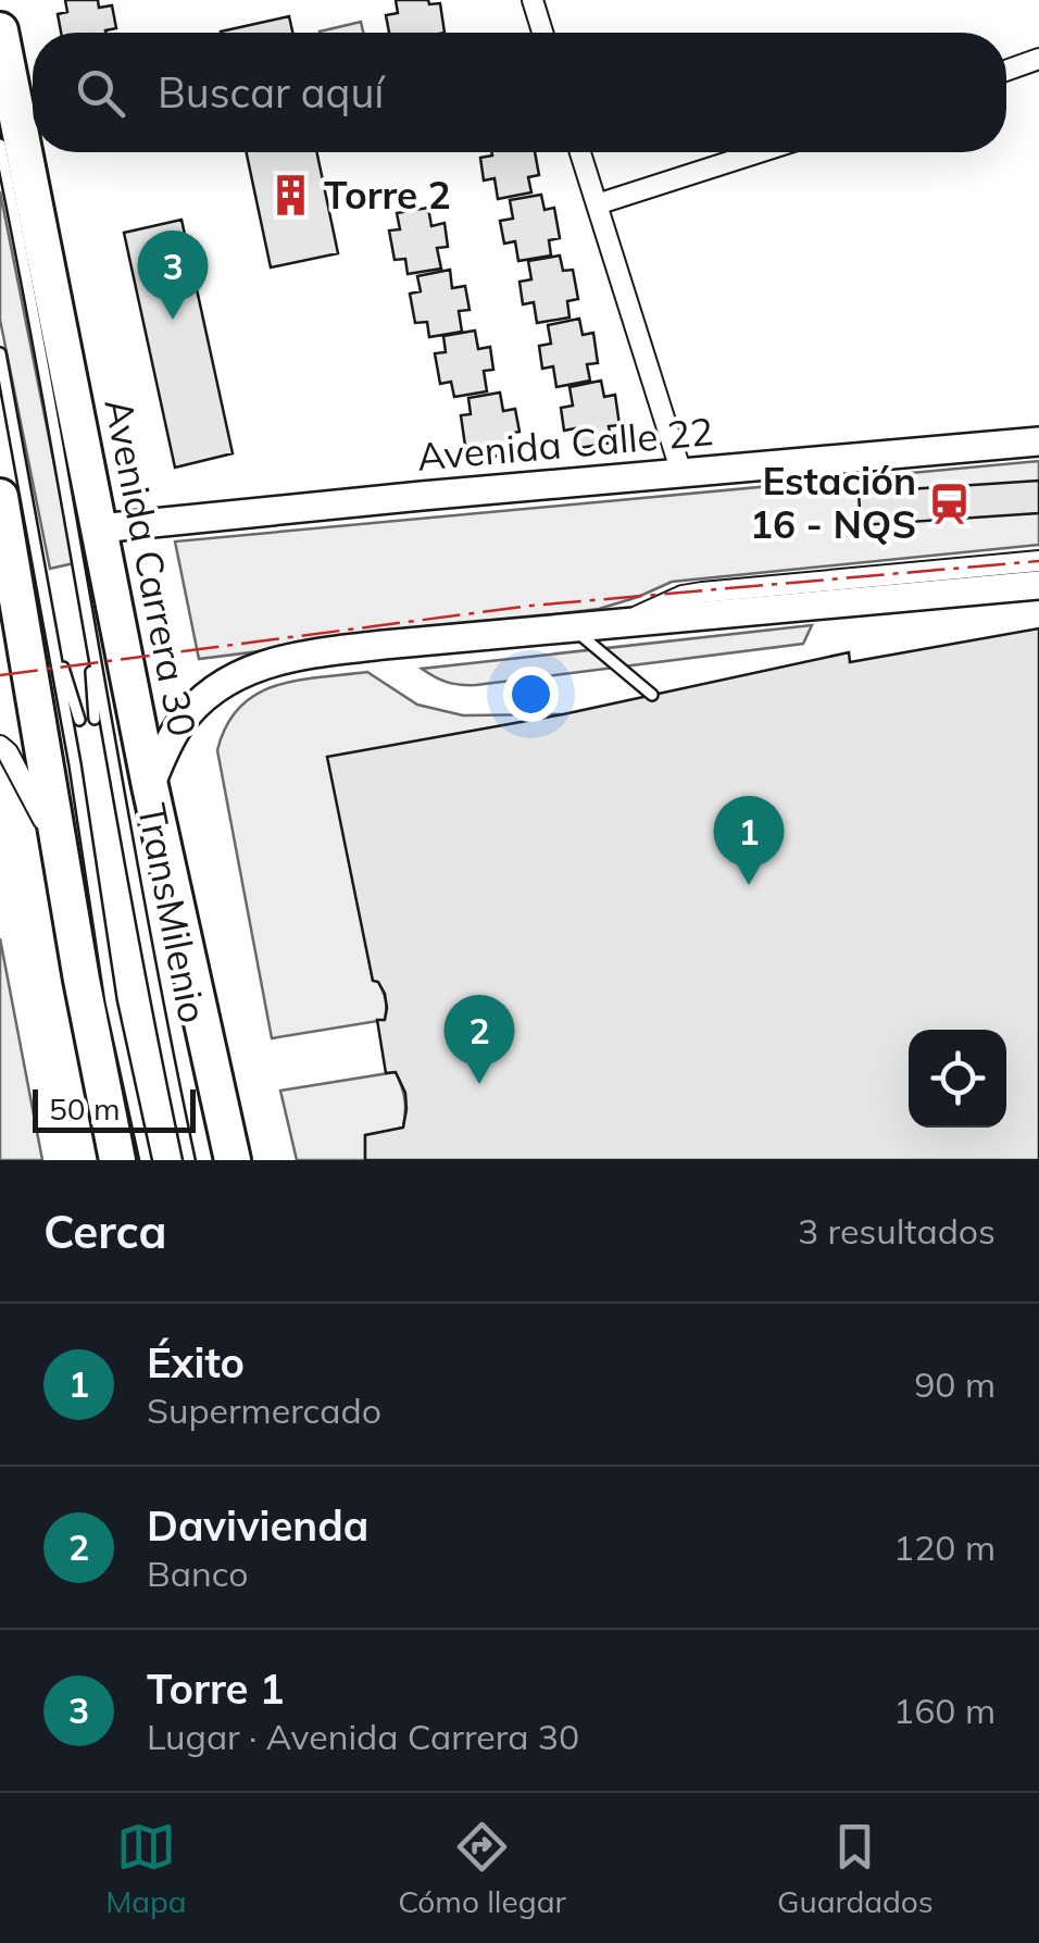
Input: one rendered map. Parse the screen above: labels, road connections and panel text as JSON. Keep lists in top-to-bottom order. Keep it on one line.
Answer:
{"streets":{"highway":["Avenida Carrera 30"],"street":["Avenida Calle 22"],"lane":["TransMilenio"]},"crossings":[["Avenida Calle 22","Avenida Carrera 30"]],"places":{"building":["Torre 2"],"station":["Estación 16 - NQS"]},"scale_bar":"50 m","page":{"search":"Buscar aquí","pins":["3","1","2"],"scale":"50 m","heading":["Cerca","3 resultados"],"list":[{"mark":"1","name":"Éxito","note":"Supermercado","value":"90 m"},{"mark":"2","name":"Davivienda","note":"Banco","value":"120 m"},{"mark":"3","name":"Torre 1","note":"Lugar · Avenida Carrera 30","value":"160 m"}],"nav":["Mapa","Cómo llegar","Guardados"]}}
